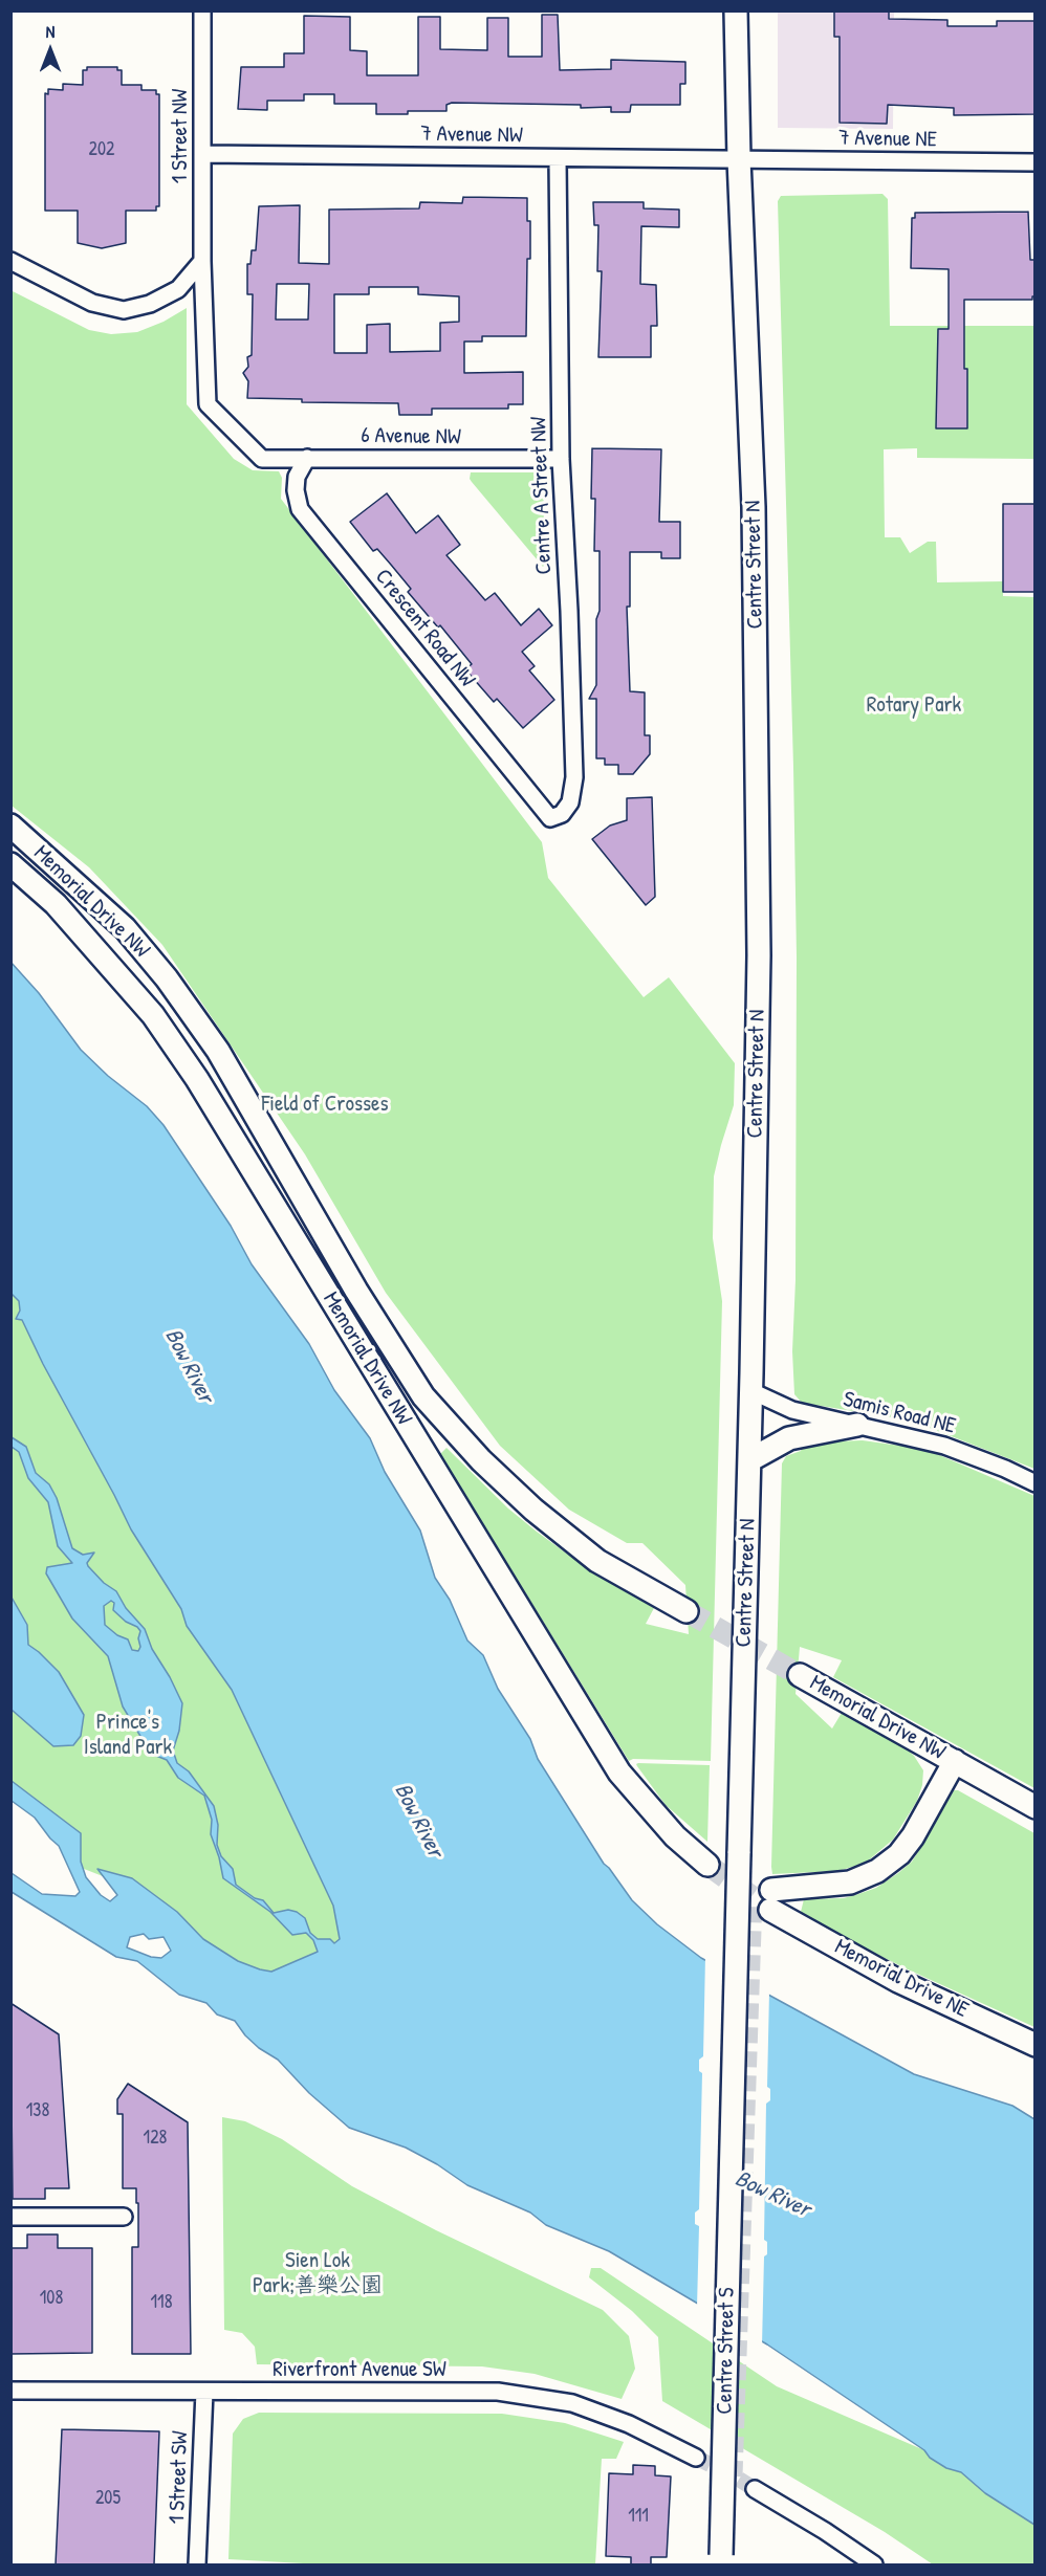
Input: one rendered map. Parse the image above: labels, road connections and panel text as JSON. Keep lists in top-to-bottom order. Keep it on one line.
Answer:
{"streets":{"main road":["Centre Street N","Memorial Drive NW","Memorial Drive NE","Centre Street S"],"street":["7 Avenue NW","1 Street NW","7 Avenue NE","6 Avenue NW","Centre A Street NW","Crescent Road NW","Samis Road NE","Riverfront Avenue SW","1 Street SW"]},"crossings":[["7 Avenue NW","1 Street NW"],["7 Avenue NW","7 Avenue NE"],["7 Avenue NW","Centre A Street NW"],["7 Avenue NW","Centre Street N"],["1 Street NW","6 Avenue NW"],["7 Avenue NE","Centre Street N"],["6 Avenue NW","Centre A Street NW"],["6 Avenue NW","Crescent Road NW"],["Centre A Street NW","Crescent Road NW"],["Centre Street N","Samis Road NE"],["Centre Street N","Centre Street S"],["Memorial Drive NW","Memorial Drive NE"],["Riverfront Avenue SW","1 Street SW"]],"water":["Bow River"],"parks":["Rotary Park","Field of Crosses","Prince's Island Park","Sien Lok Park;善樂公園"],"house_numbers":["202","138","128","108","118","205","111"],"north":"top"}
